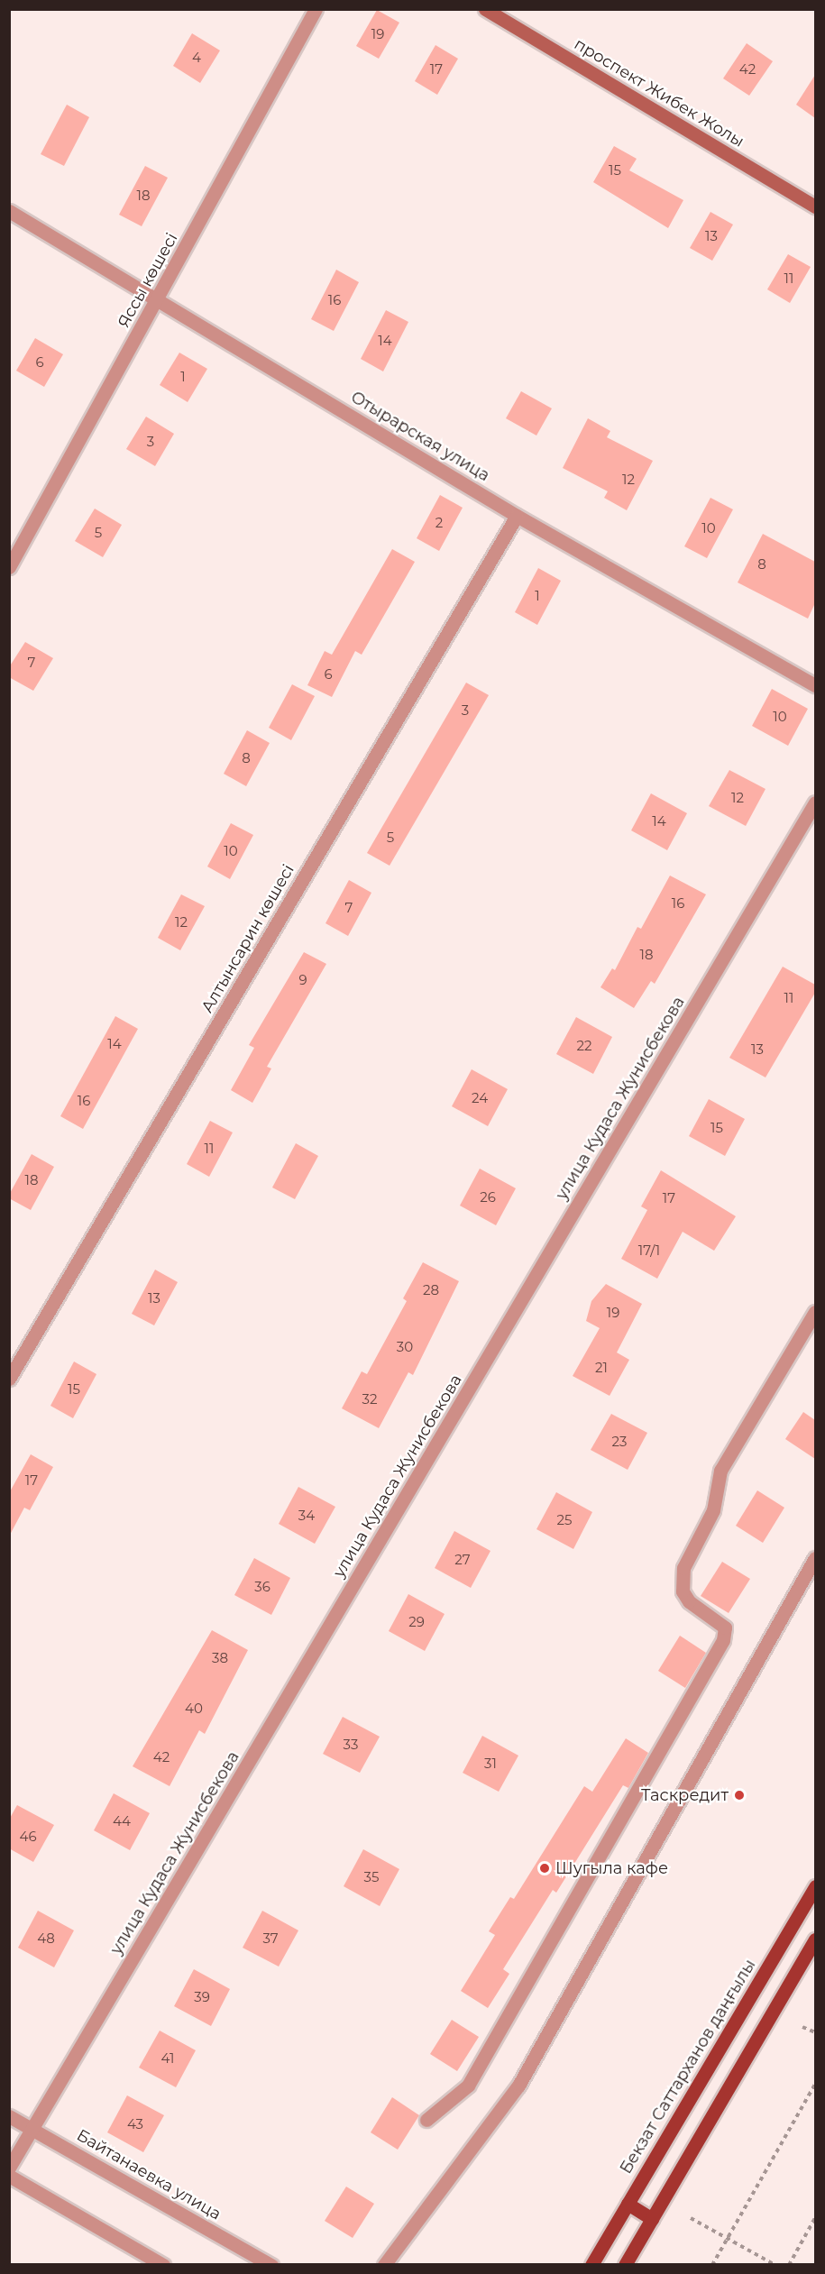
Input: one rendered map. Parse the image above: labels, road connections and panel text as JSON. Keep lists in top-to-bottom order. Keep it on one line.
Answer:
{"streets":{"main road":["проспект Жибек Жолы","Бекзат Саттарханов даңғылы"],"street":["Яссы көшесі","Отырарская улица","Алтынсарин көшесі","улица Кудаса Жунисбекова","Байтанаевка улица"]},"crossings":[["Яссы көшесі","Отырарская улица"],["Отырарская улица","Алтынсарин көшесі"],["улица Кудаса Жунисбекова","Байтанаевка улица"]],"places":["Таскредит","Шугыла кафе"],"house_numbers":["19","4","17","42","15","18","13","11","16","14","6","1","3","12","2","10","5","8","1","7","6","3","10","8","12","14","5","10","16","7","12","18","9","11","14","22","13","24","16","15","11","18","26","17","17/1","28","13","19","30","21","15","32","23","17","34","25","27","36","29","38","40","33","42","31","44","46","35","48","37","39","41","43"]}
